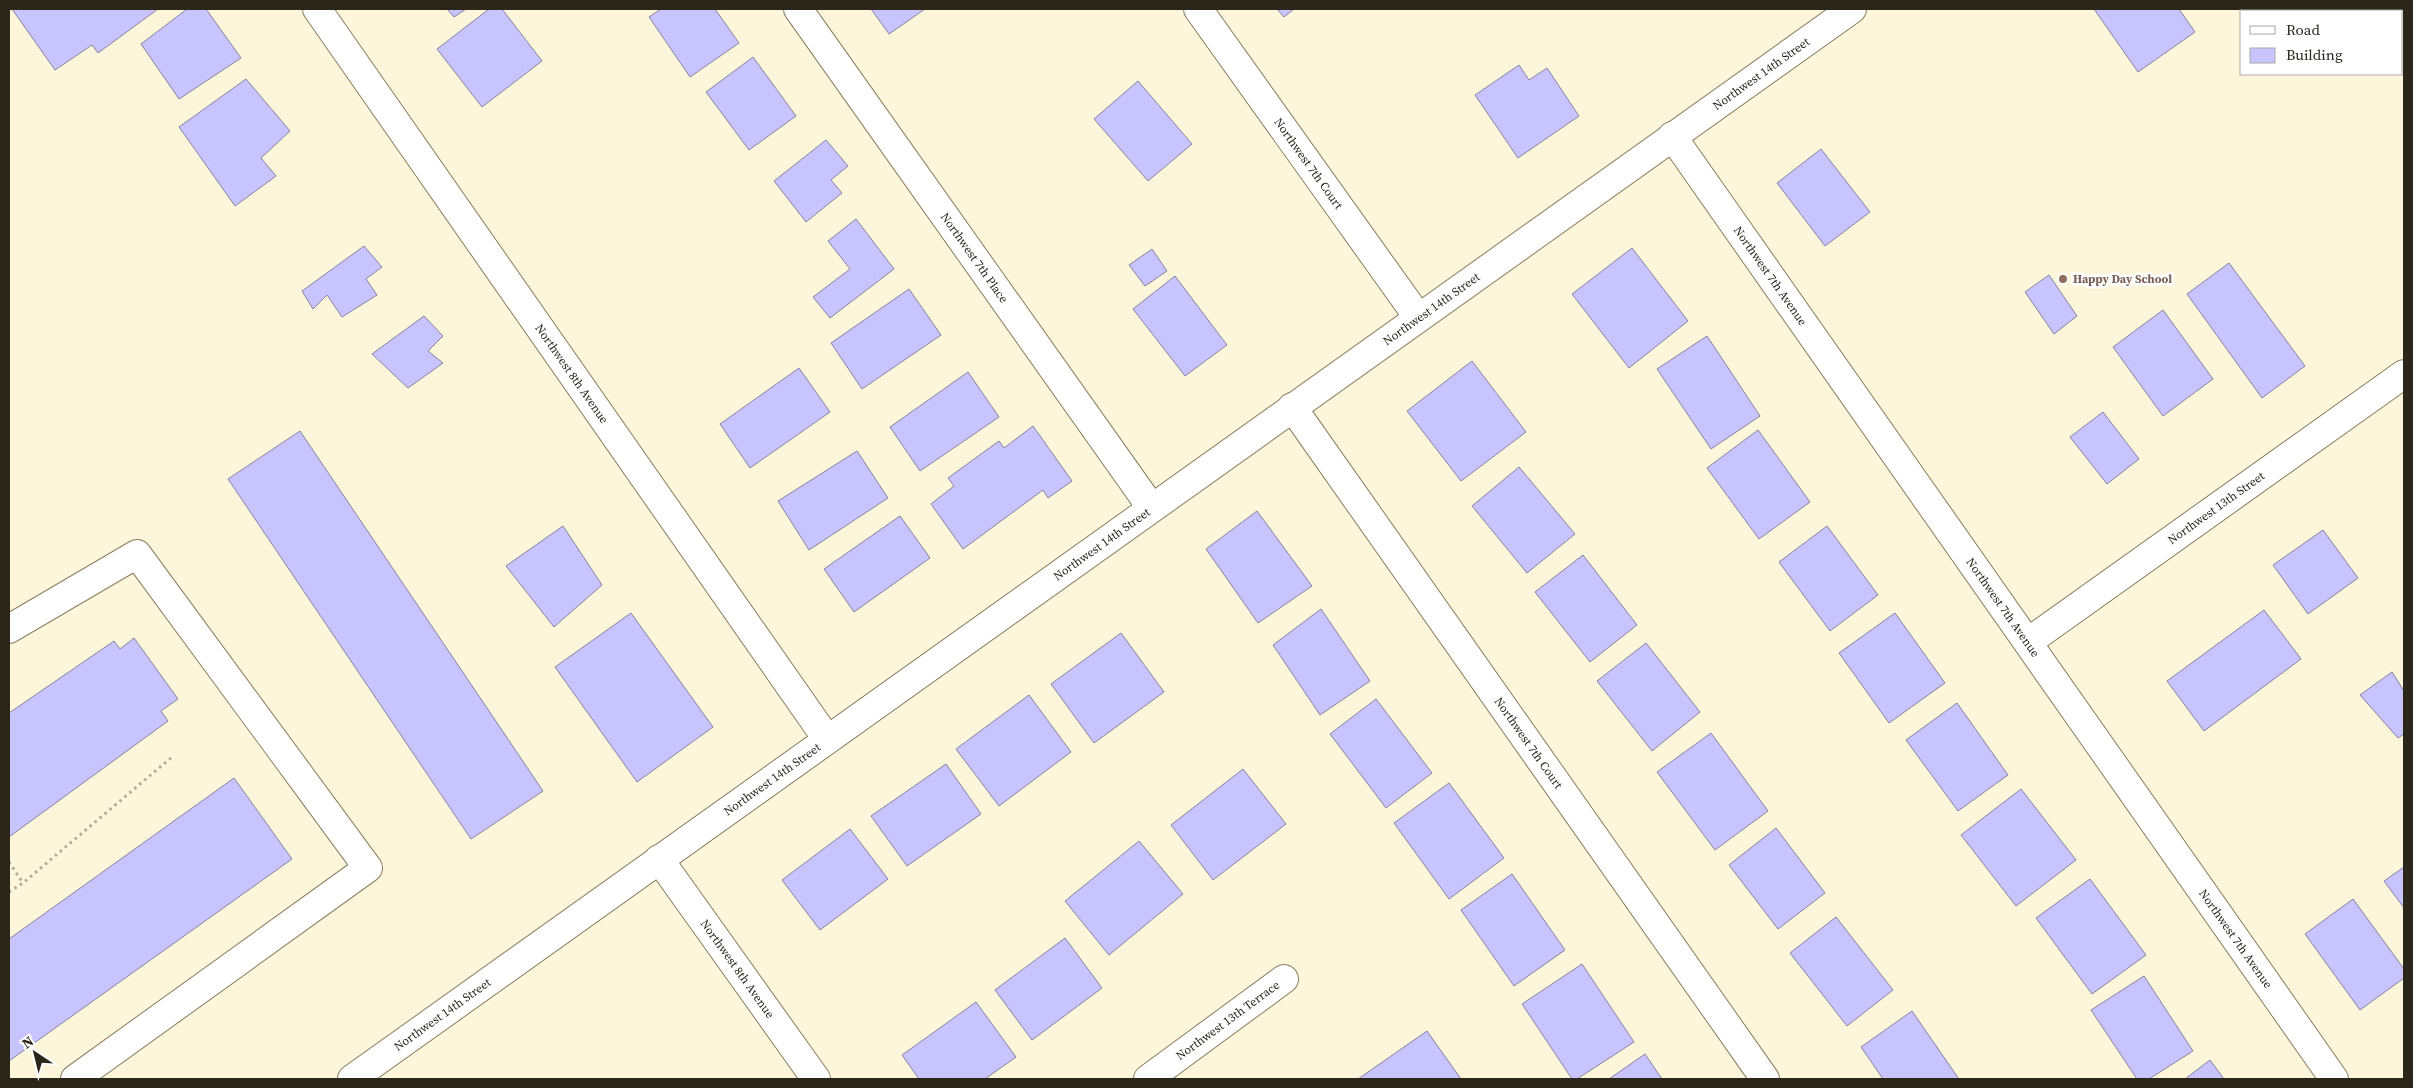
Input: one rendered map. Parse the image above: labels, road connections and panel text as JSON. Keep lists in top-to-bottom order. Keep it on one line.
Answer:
{"streets":{"street":["Northwest 14th Street","Northwest 7th Court","Northwest 7th Place","Northwest 7th Avenue","Northwest 8th Avenue","Northwest 13th Street","Northwest 13th Terrace"]},"crossings":[["Northwest 14th Street","Northwest 7th Court"],["Northwest 14th Street","Northwest 7th Place"],["Northwest 14th Street","Northwest 7th Avenue"],["Northwest 14th Street","Northwest 8th Avenue"],["Northwest 7th Avenue","Northwest 13th Street"]],"places":["Happy Day School"],"legend":["Road","Building"],"north":"top left"}
